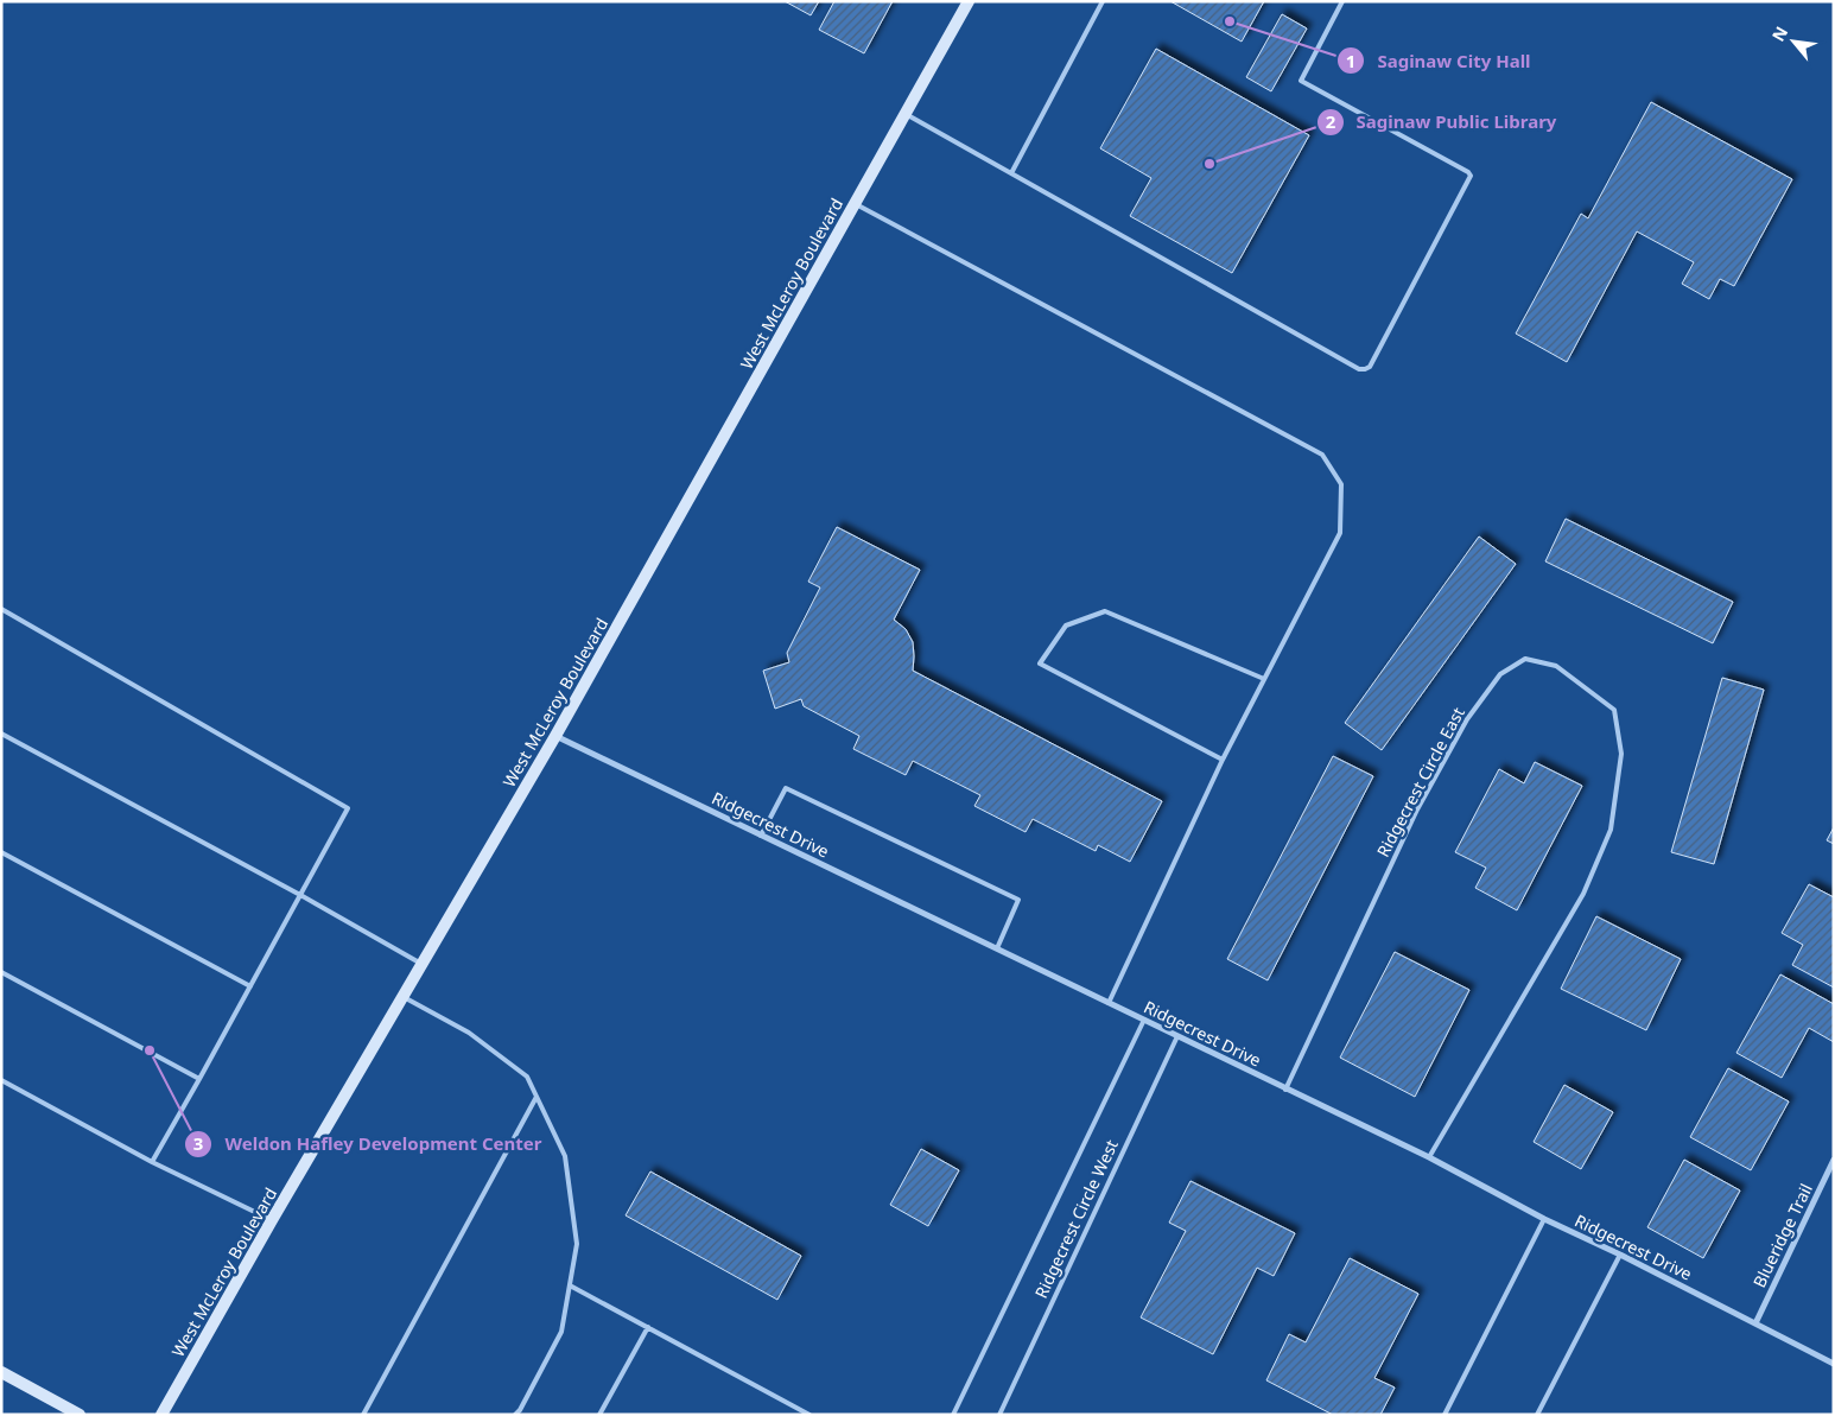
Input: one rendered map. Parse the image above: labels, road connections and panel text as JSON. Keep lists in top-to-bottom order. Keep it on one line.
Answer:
{"streets":{"main road":["West McLeroy Boulevard"],"street":["Ridgecrest Drive","Blueridge Trail"],"lane":["Ridgecrest Circle East","Ridgecrest Circle West"]},"crossings":[["West McLeroy Boulevard","Ridgecrest Drive"],["Ridgecrest Circle East","Ridgecrest Drive"],["Ridgecrest Drive","Ridgecrest Circle West"],["Ridgecrest Drive","Blueridge Trail"]],"places":["Saginaw City Hall","Saginaw Public Library","Weldon Hafley Development Center"],"north":"top left"}
